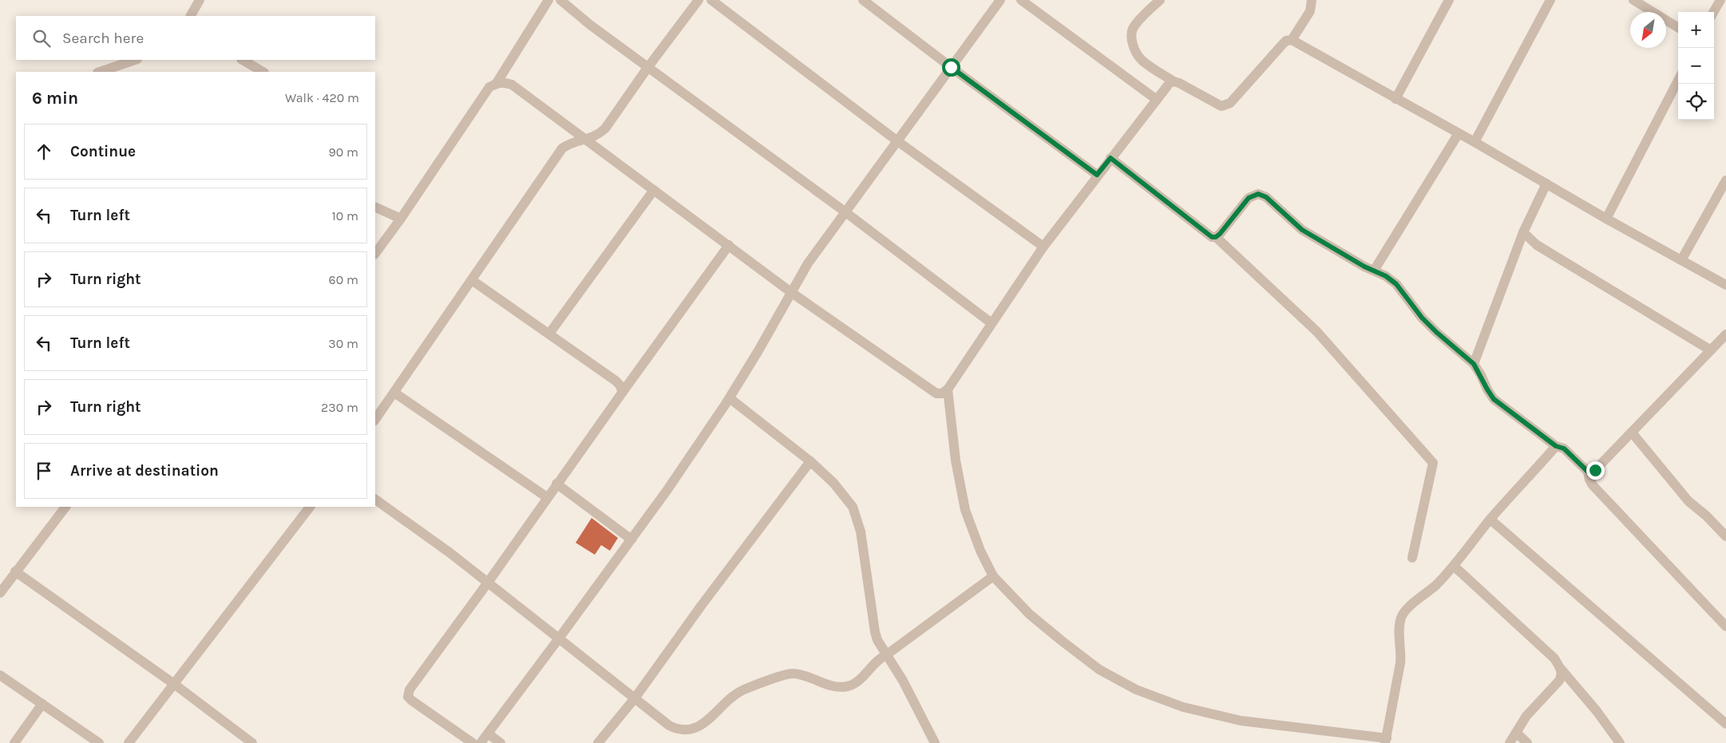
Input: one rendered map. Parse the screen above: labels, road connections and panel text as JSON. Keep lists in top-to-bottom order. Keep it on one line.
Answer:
{"north":"bottom left","page":{"map_buttons":["+","−"],"search":"Search here","heading":["6 min","Walk · 420 m"],"list":[["Continue","90 m"],["Turn left","10 m"],["Turn right","60 m"],["Turn left","30 m"],["Turn right","230 m"],"Arrive at destination"]}}
